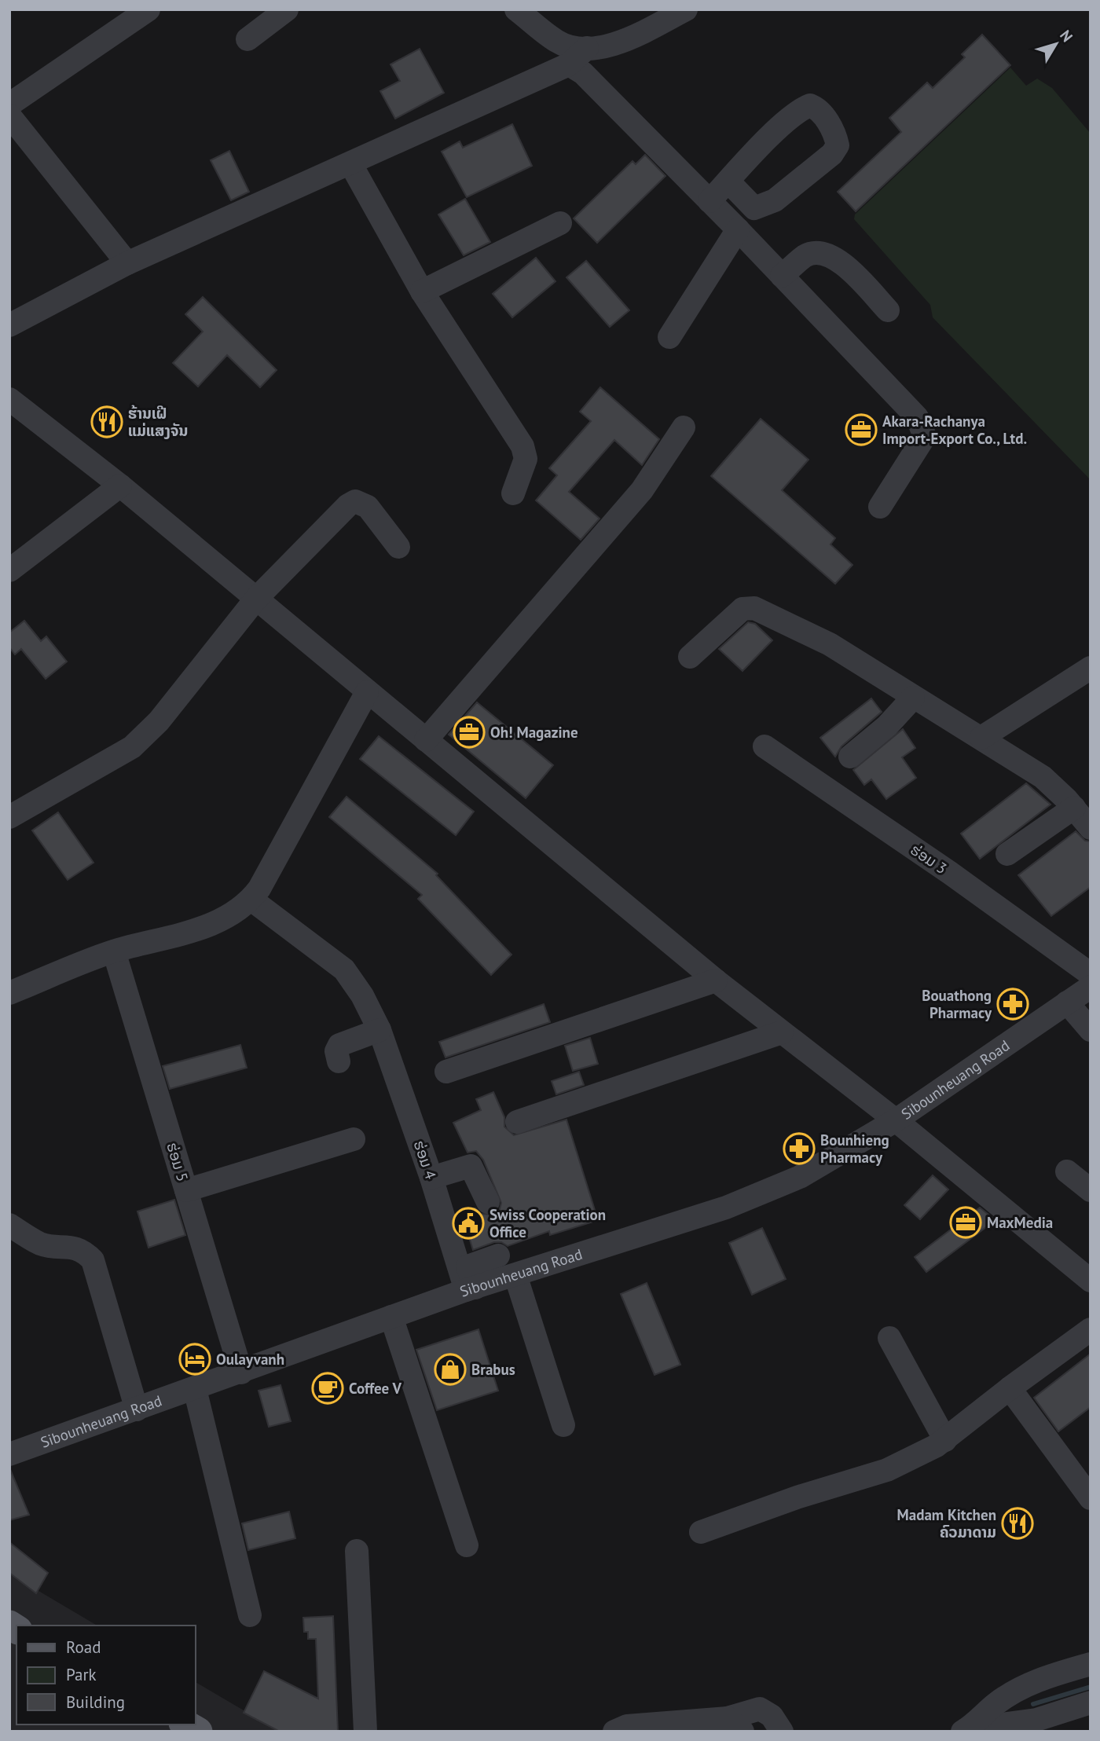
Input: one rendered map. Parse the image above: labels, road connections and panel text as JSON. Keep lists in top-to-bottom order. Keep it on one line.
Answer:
{"streets":{"street":["ຮ່ອມ 3","Sibounheuang Road","ຮ່ອມ 4","ຮ່ອມ 5"]},"crossings":[["Sibounheuang Road","ຮ່ອມ 4"],["Sibounheuang Road","ຮ່ອມ 5"]],"places":{"restaurant":["ຮ້ານເຝີ ແມ່ແສງຈັນ","Madam Kitchen ຄົວມາດາມ"],"office":["Akara-Rachanya Import-Export Co., Ltd.","Oh! Magazine","MaxMedia"],"pharmacy":["Bouathong Pharmacy","Bounhieng Pharmacy"],"public building":["Swiss Cooperation Office"],"hotel":["Oulayvanh"],"shop":["Brabus"],"cafe":["Coffee V"]},"legend":["Road","Park","Building"],"north":"top right"}
